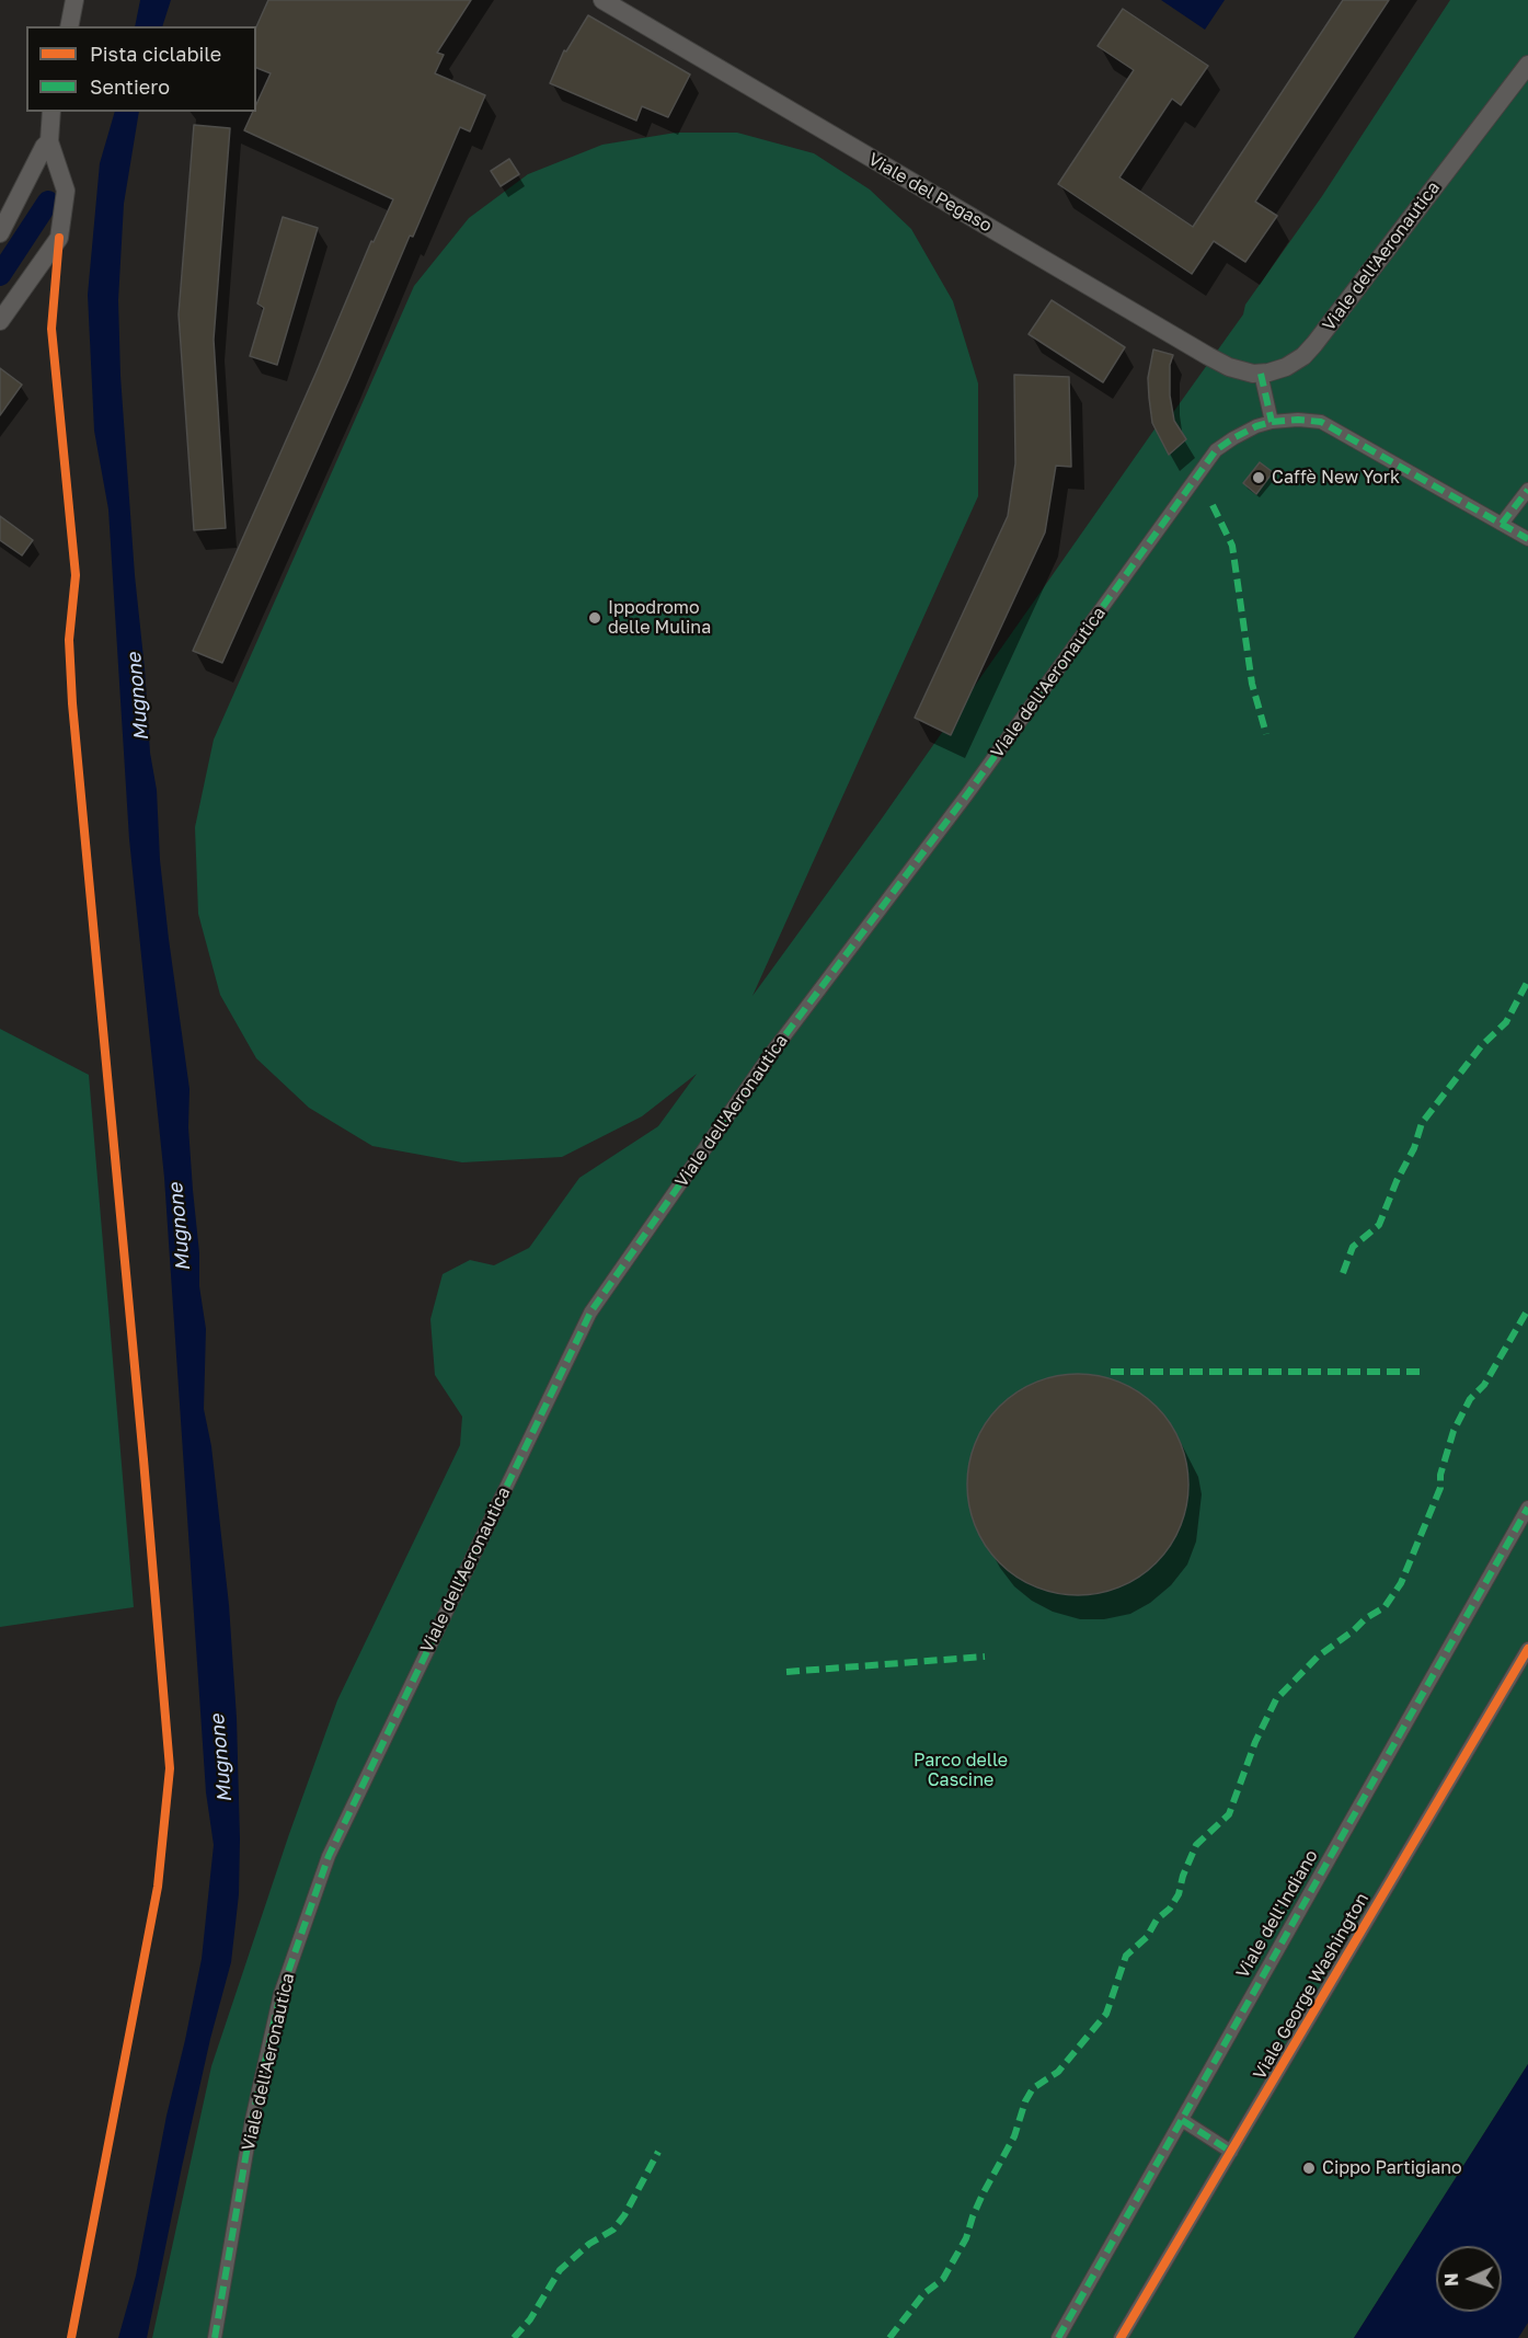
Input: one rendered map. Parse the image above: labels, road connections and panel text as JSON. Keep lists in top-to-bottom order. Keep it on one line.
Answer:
{"streets":{"street":["Viale del Pegaso","Viale dell'Aeronautica","Viale dell'Indiano","Viale George Washington"]},"crossings":[["Viale del Pegaso","Viale dell'Aeronautica"]],"water":["Mugnone"],"parks":["Parco delle Cascine"],"places":["Caffè New York","Ippodromo delle Mulina","Cippo Partigiano"],"legend":["Pista ciclabile","Sentiero"],"north":"left"}
